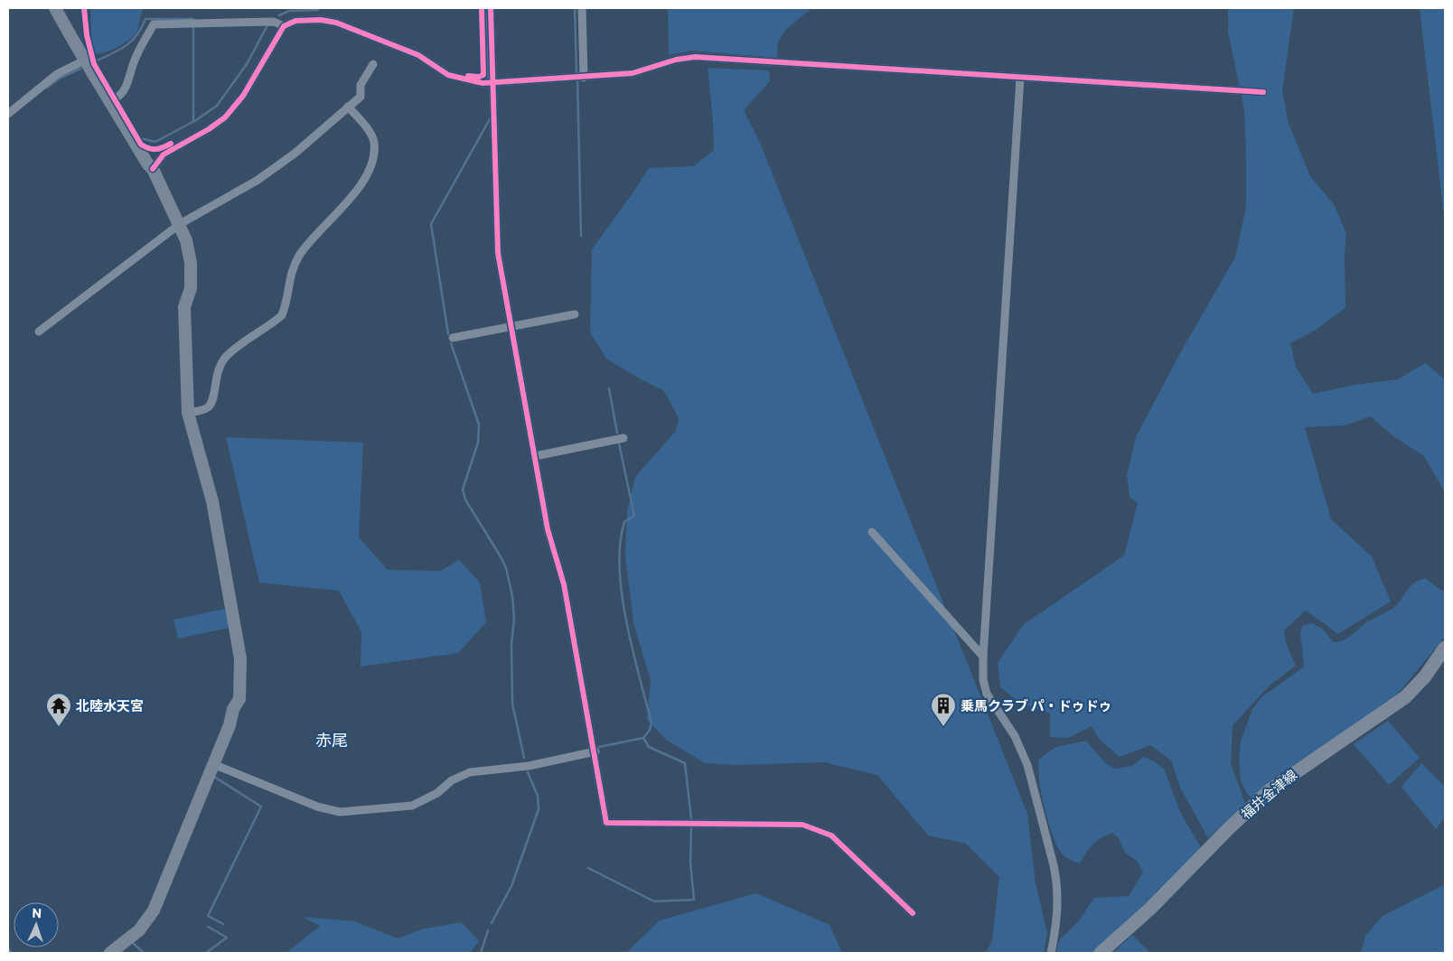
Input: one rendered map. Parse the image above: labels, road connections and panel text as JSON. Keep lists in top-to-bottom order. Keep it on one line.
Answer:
{"streets":{"main road":["福井金津線"]},"districts":["赤尾"],"places":{"temple":["北陸水天宮"],"building":["乗馬クラブ パ・ドゥドゥ"]},"north":"top"}
